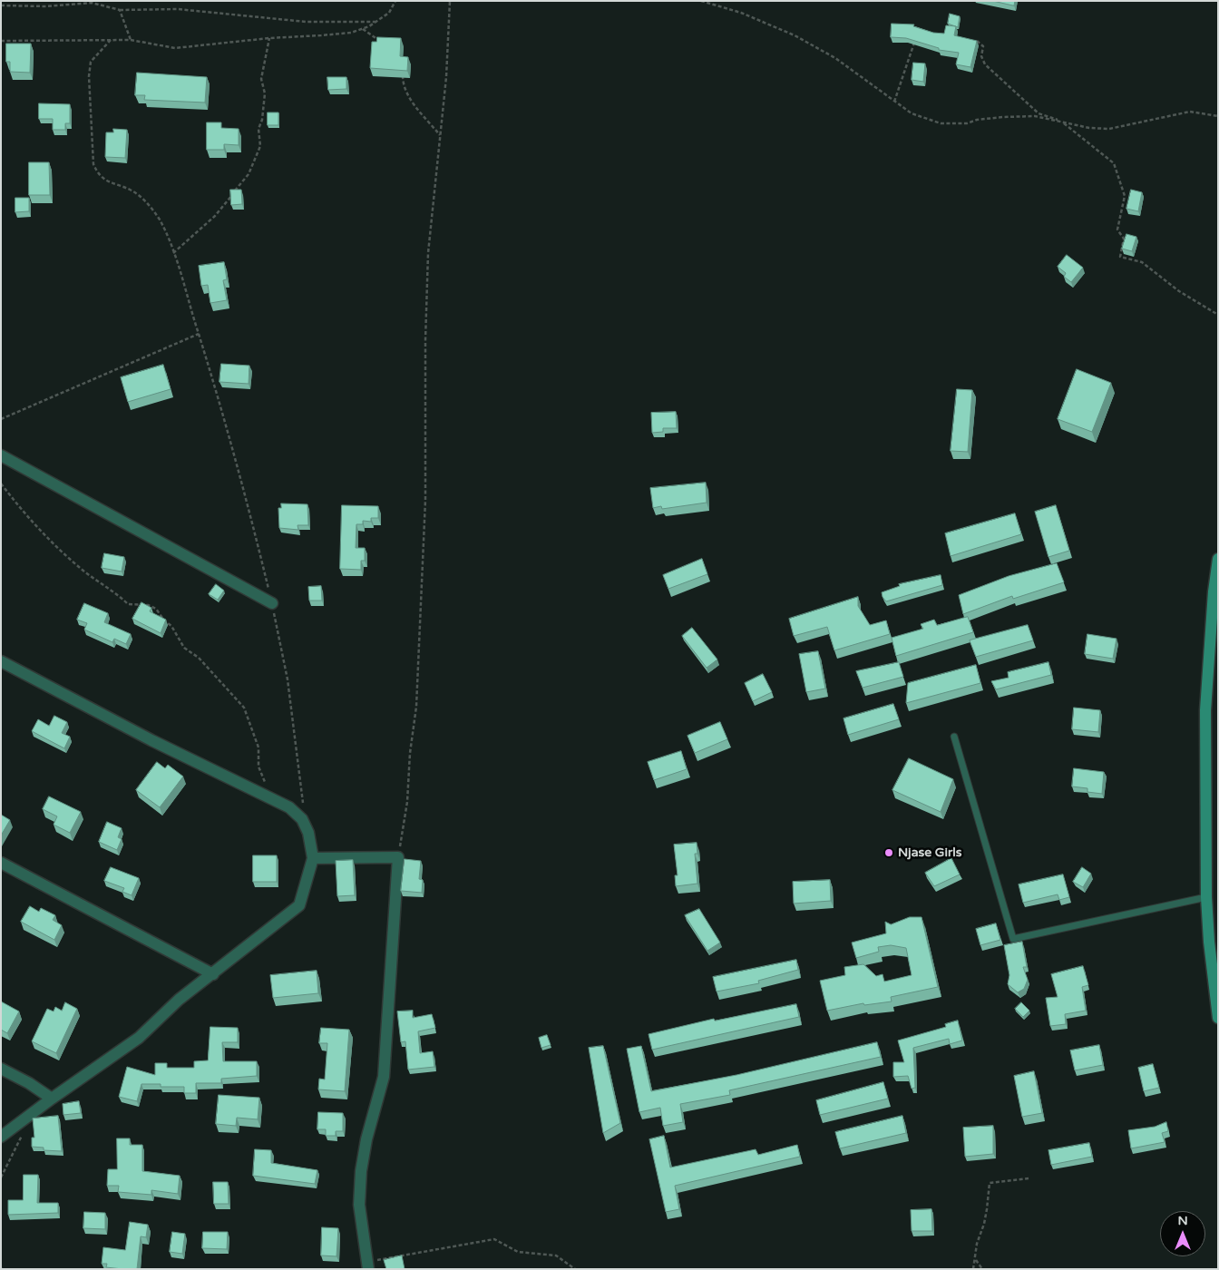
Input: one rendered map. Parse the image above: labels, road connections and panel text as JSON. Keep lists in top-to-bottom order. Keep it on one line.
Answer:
{"places":["Njase Girls"],"north":"top"}
